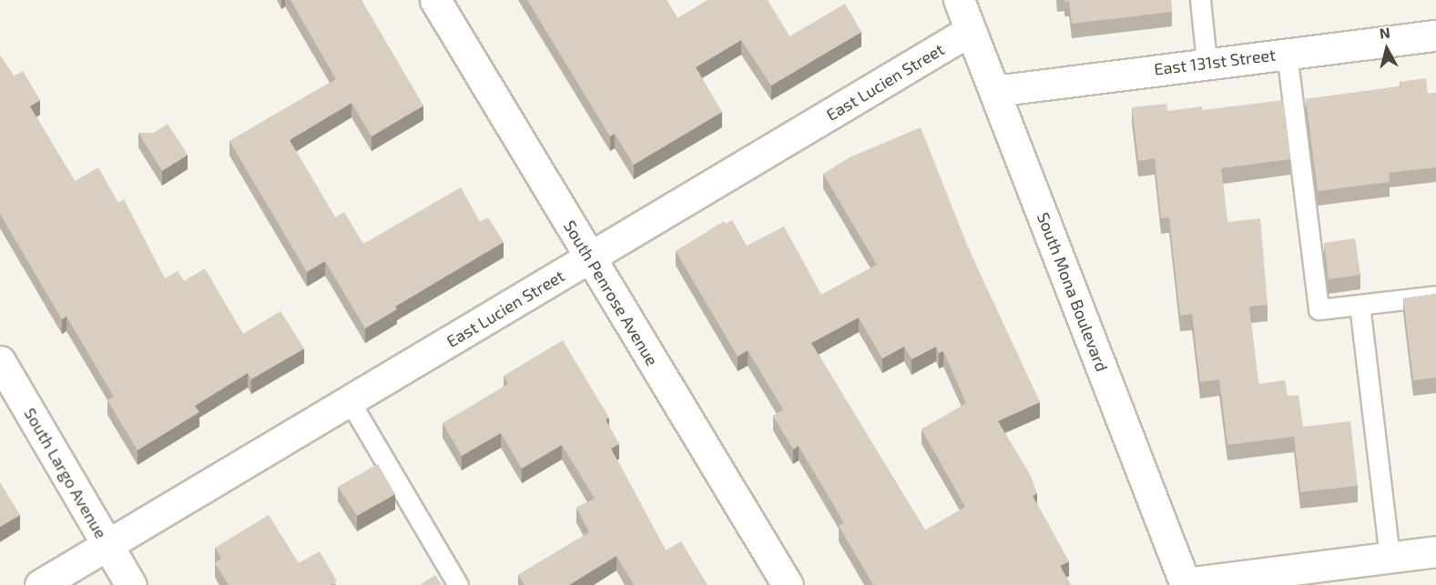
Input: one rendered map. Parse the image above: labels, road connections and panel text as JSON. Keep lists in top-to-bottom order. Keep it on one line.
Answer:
{"streets":{"street":["East 131st Street","East Lucien Street","South Mona Boulevard","South Penrose Avenue","South Largo Avenue"]},"crossings":[["East 131st Street","South Mona Boulevard"],["East Lucien Street","South Mona Boulevard"],["East Lucien Street","South Penrose Avenue"],["East Lucien Street","South Largo Avenue"]],"north":"top"}
